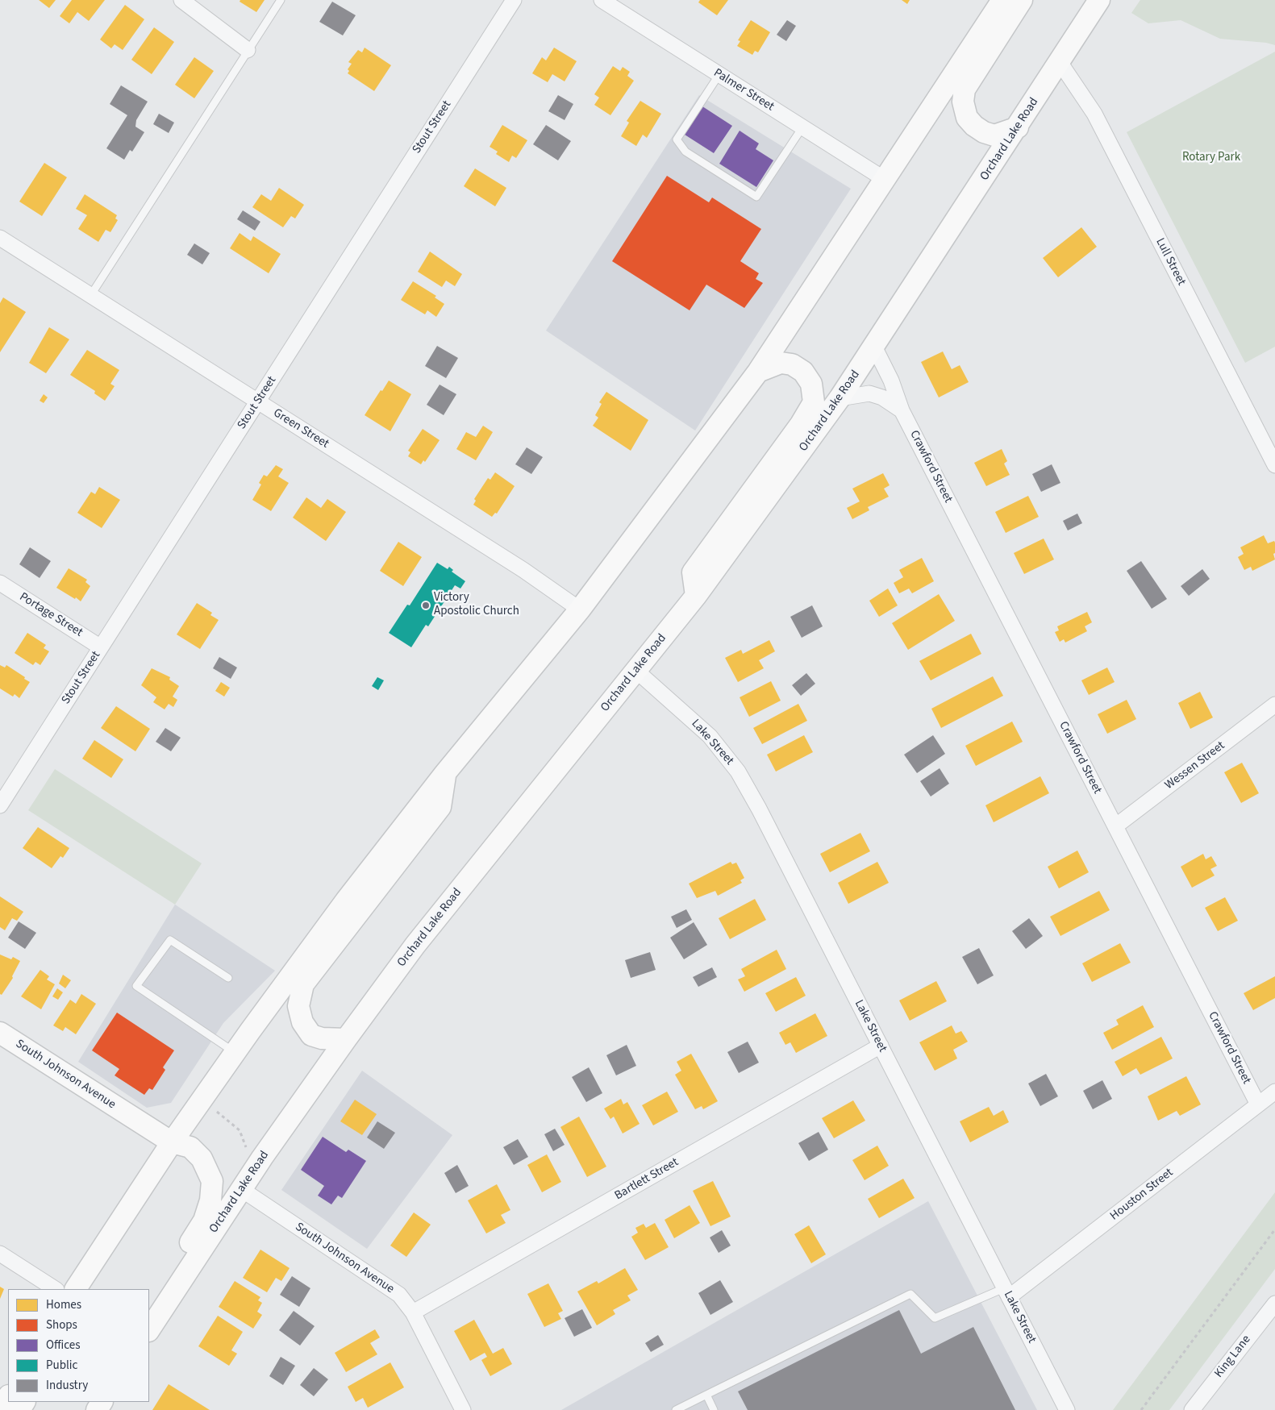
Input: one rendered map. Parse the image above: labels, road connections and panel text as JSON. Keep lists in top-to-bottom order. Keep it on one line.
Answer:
{"streets":{"main road":["Orchard Lake Road","South Johnson Avenue"],"street":["Palmer Street","Stout Street","Lull Street","Green Street","Crawford Street","Portage Street","Lake Street","Wessen Street","Bartlett Street","Houston Street","King Lane"]},"crossings":[["Stout Street","Green Street"],["Stout Street","Portage Street"],["Orchard Lake Road","Lull Street"],["Orchard Lake Road","Crawford Street"],["Orchard Lake Road","Lake Street"],["Orchard Lake Road","South Johnson Avenue"],["Crawford Street","Wessen Street"],["Crawford Street","Houston Street"],["Lake Street","Bartlett Street"],["Lake Street","Houston Street"],["South Johnson Avenue","Bartlett Street"]],"parks":["Rotary Park"],"places":["Victory Apostolic Church"],"legend":["Homes","Shops","Offices","Public","Industry"]}
